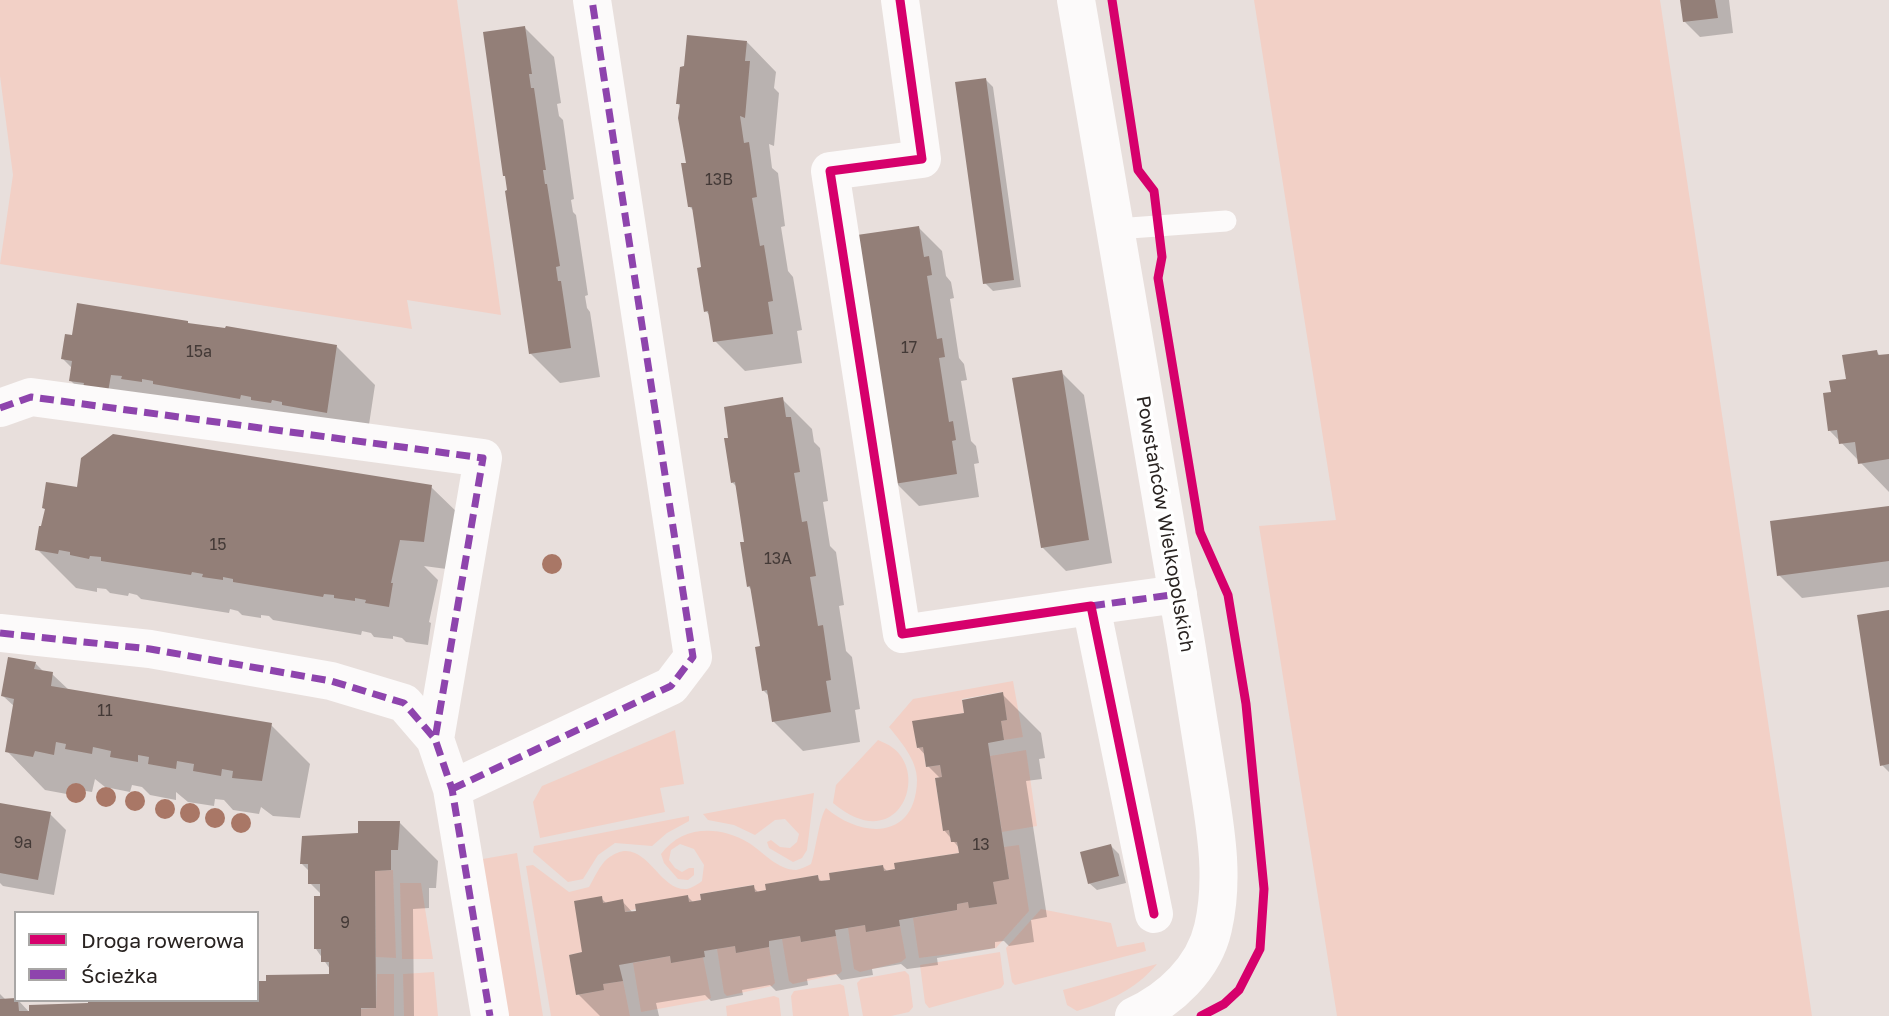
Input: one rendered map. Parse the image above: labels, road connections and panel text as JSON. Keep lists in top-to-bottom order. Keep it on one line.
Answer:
{"streets":{"street":["Powstańców Wielkopolskich"]},"house_numbers":["13B","17","15a","15","13A","11","9a","13","9"],"legend":["Droga rowerowa","Ścieżka"]}
